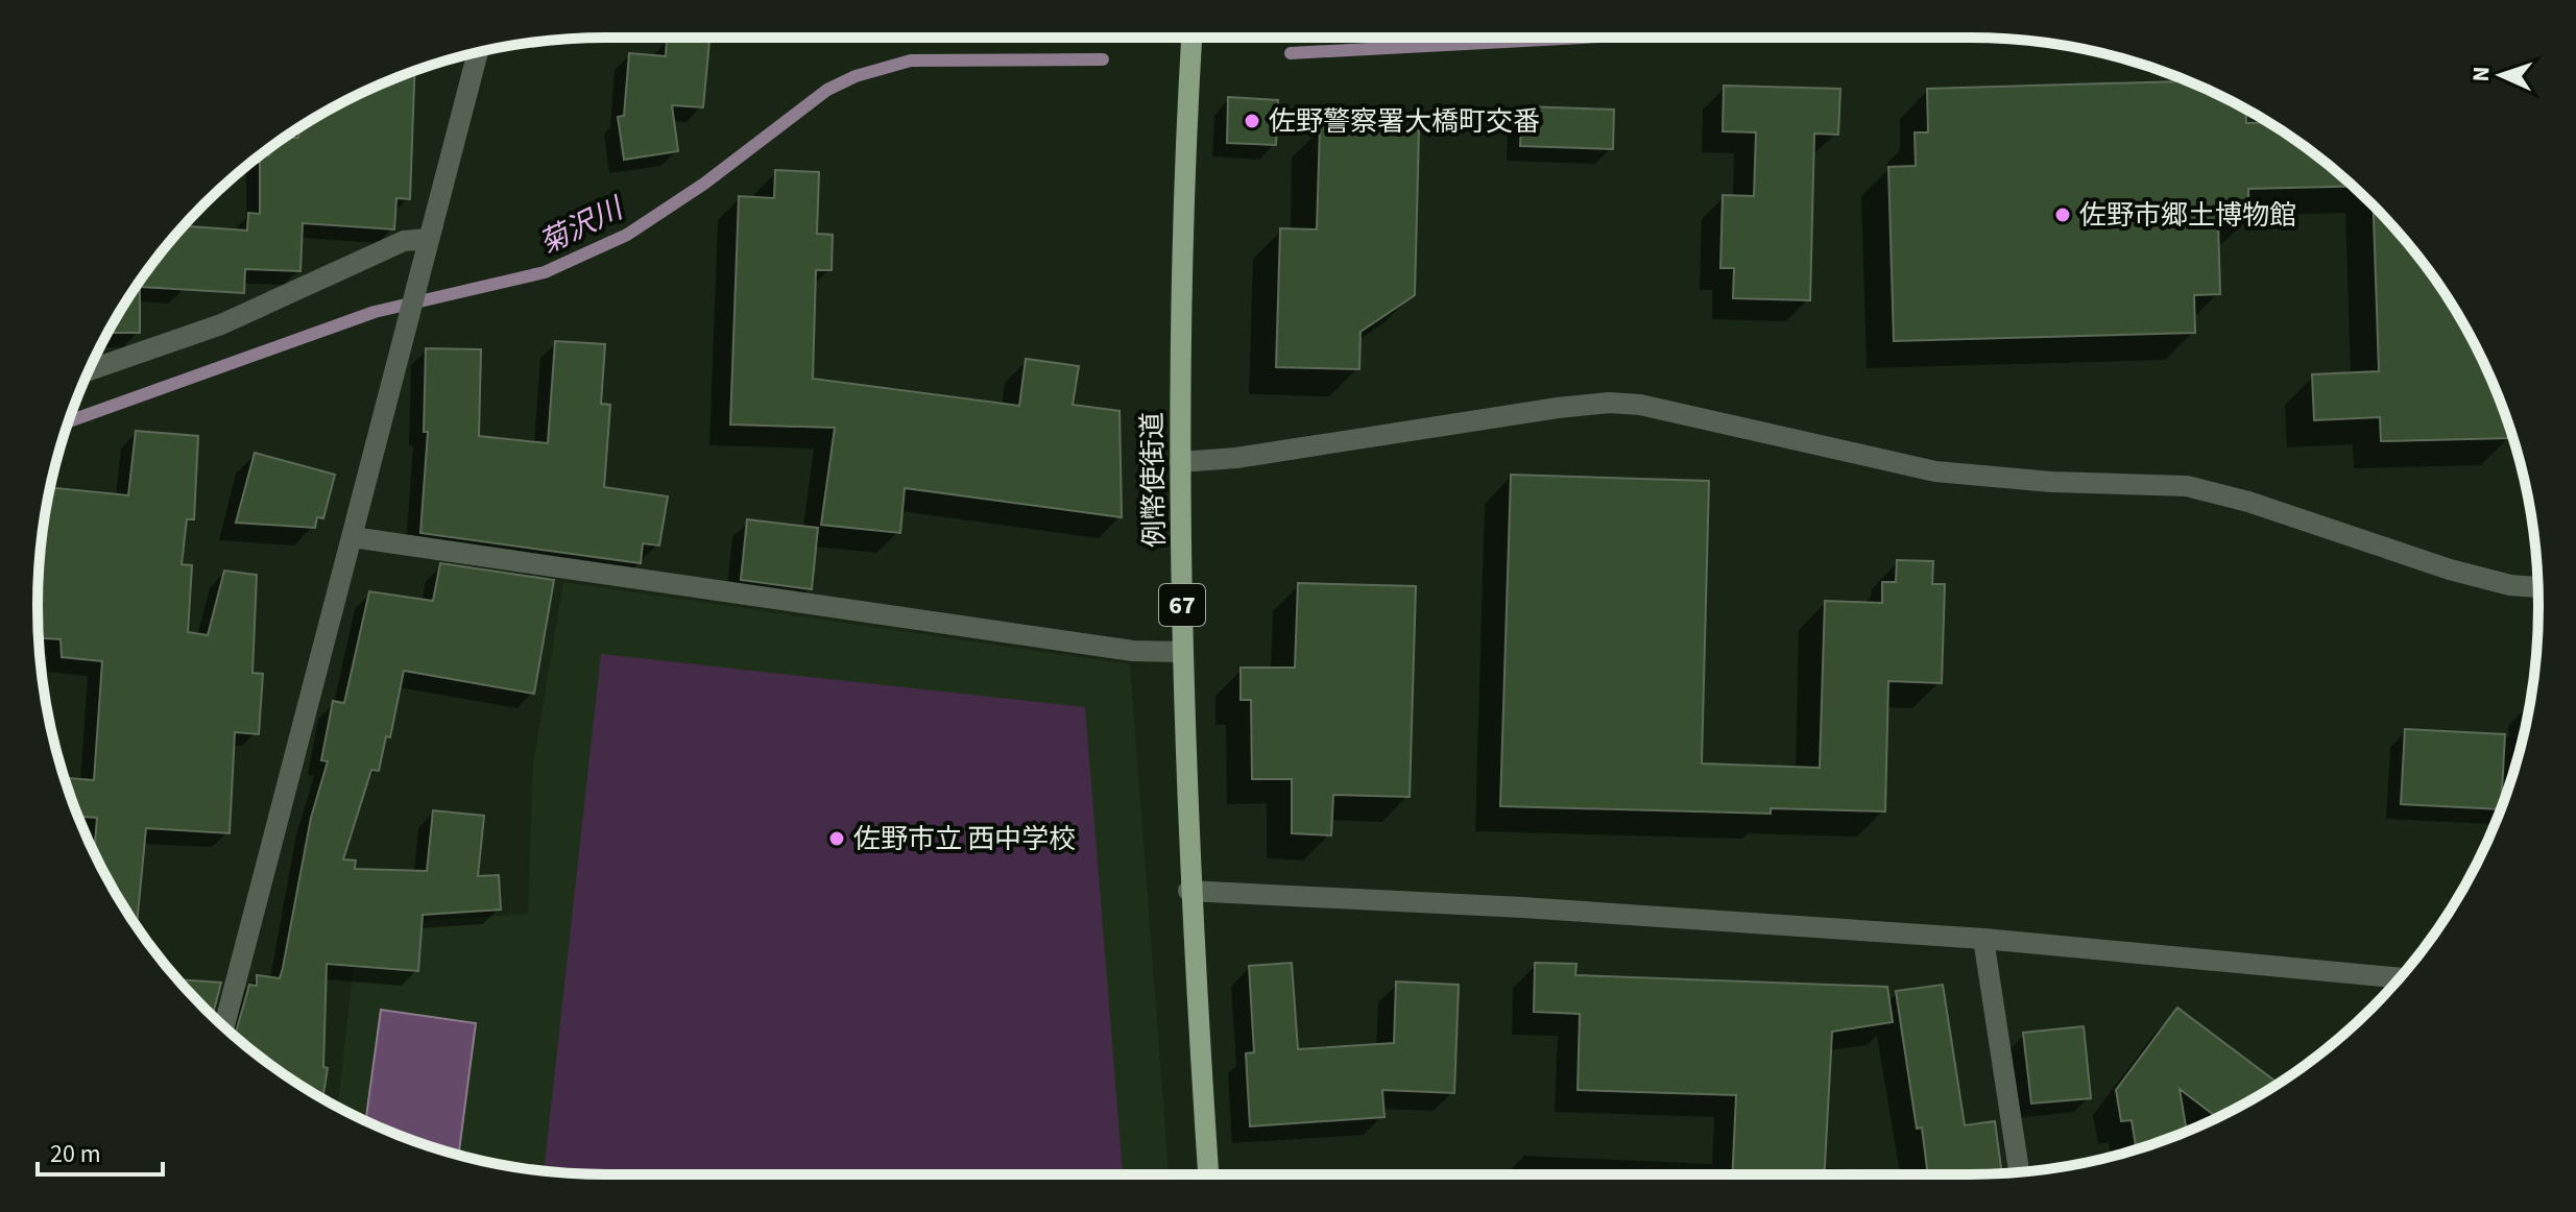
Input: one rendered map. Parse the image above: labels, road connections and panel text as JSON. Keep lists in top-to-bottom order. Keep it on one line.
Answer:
{"streets":{"main road":["例幣使街道","67"]},"water":["菊沢川"],"places":["佐野警察署大橋町交番","佐野市郷土博物館","佐野市立 西中学校"],"scale_bar":"20 m","north":"left"}
